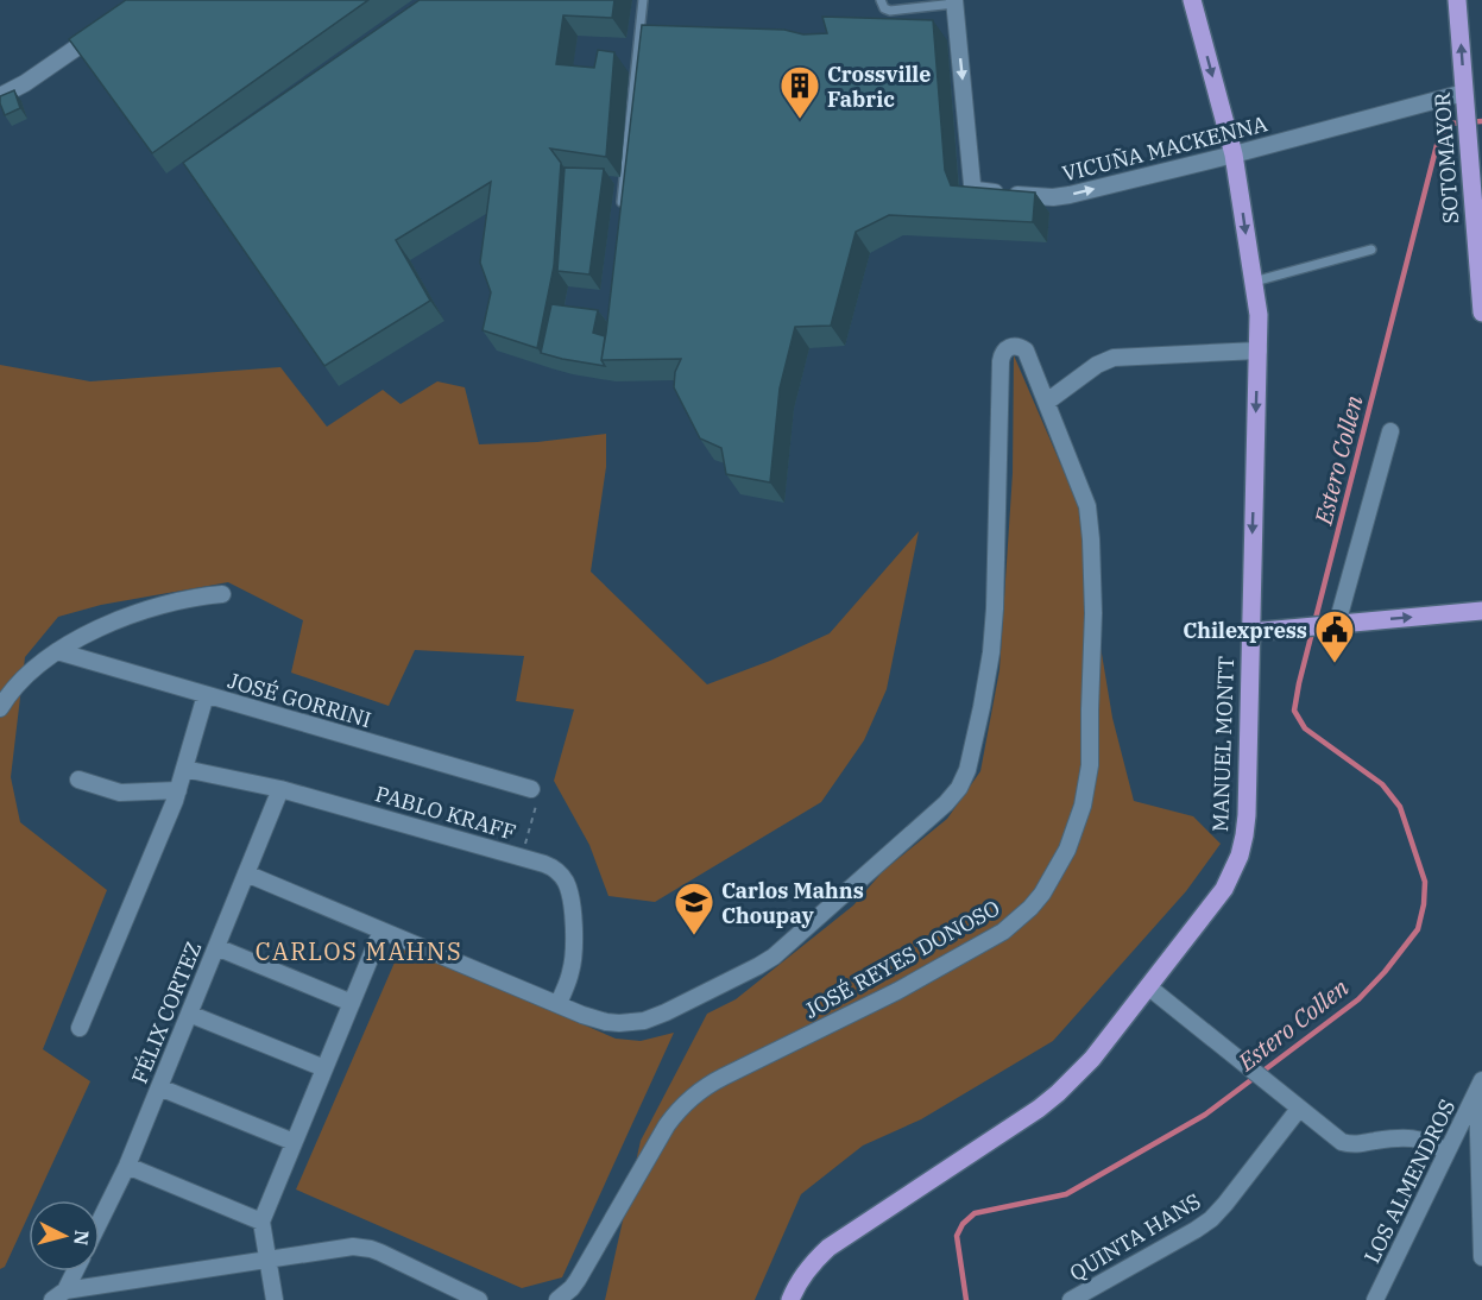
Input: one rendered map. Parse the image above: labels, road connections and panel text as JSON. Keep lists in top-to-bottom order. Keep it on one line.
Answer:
{"streets":{"main road":["SOTOMAYOR","MANUEL MONTT"],"street":["VICUÑA MACKENNA","JOSÉ GORRINI","PABLO KRAFF","JOSÉ REYES DONOSO","FÉLIX CORTEZ","LOS ALMENDROS","QUINTA HANS"]},"crossings":[["VICUÑA MACKENNA","SOTOMAYOR"],["VICUÑA MACKENNA","MANUEL MONTT"],["PABLO KRAFF","JOSÉ REYES DONOSO"],["PABLO KRAFF","FÉLIX CORTEZ"]],"one_way":["MANUEL MONTT"],"districts":["CARLOS MAHNS"],"water":["Estero Collen"],"places":{"building":["Crossville Fabric"],"public building":["Chilexpress"],"school or university":["Carlos Mahns Choupay"]},"north":"right"}
